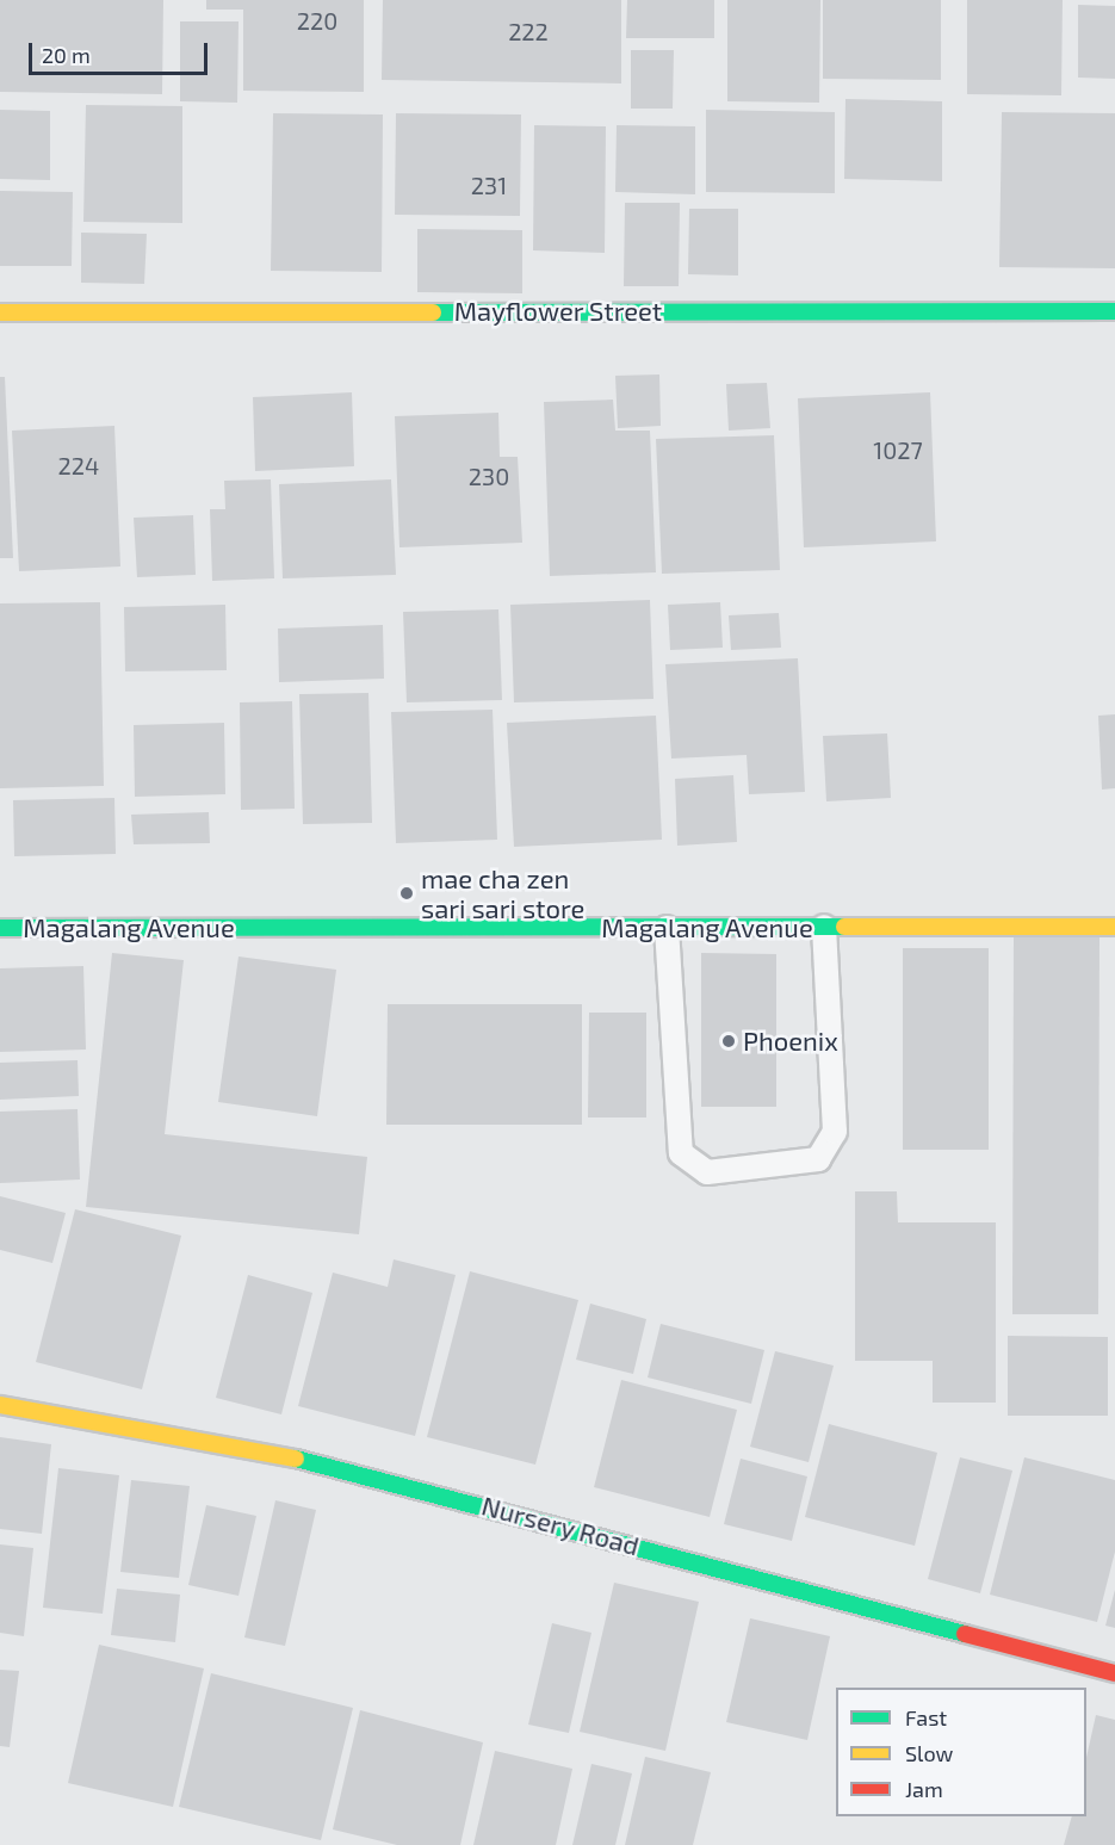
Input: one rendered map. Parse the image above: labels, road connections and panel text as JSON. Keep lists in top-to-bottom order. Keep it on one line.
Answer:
{"streets":{"street":["Mayflower Street","Magalang Avenue","Nursery Road"]},"places":["mae cha zen sari sari store","Phoenix"],"house_numbers":["220","222","231","1027","224","230"],"legend":["Fast","Slow","Jam"],"scale_bar":"20 m"}
